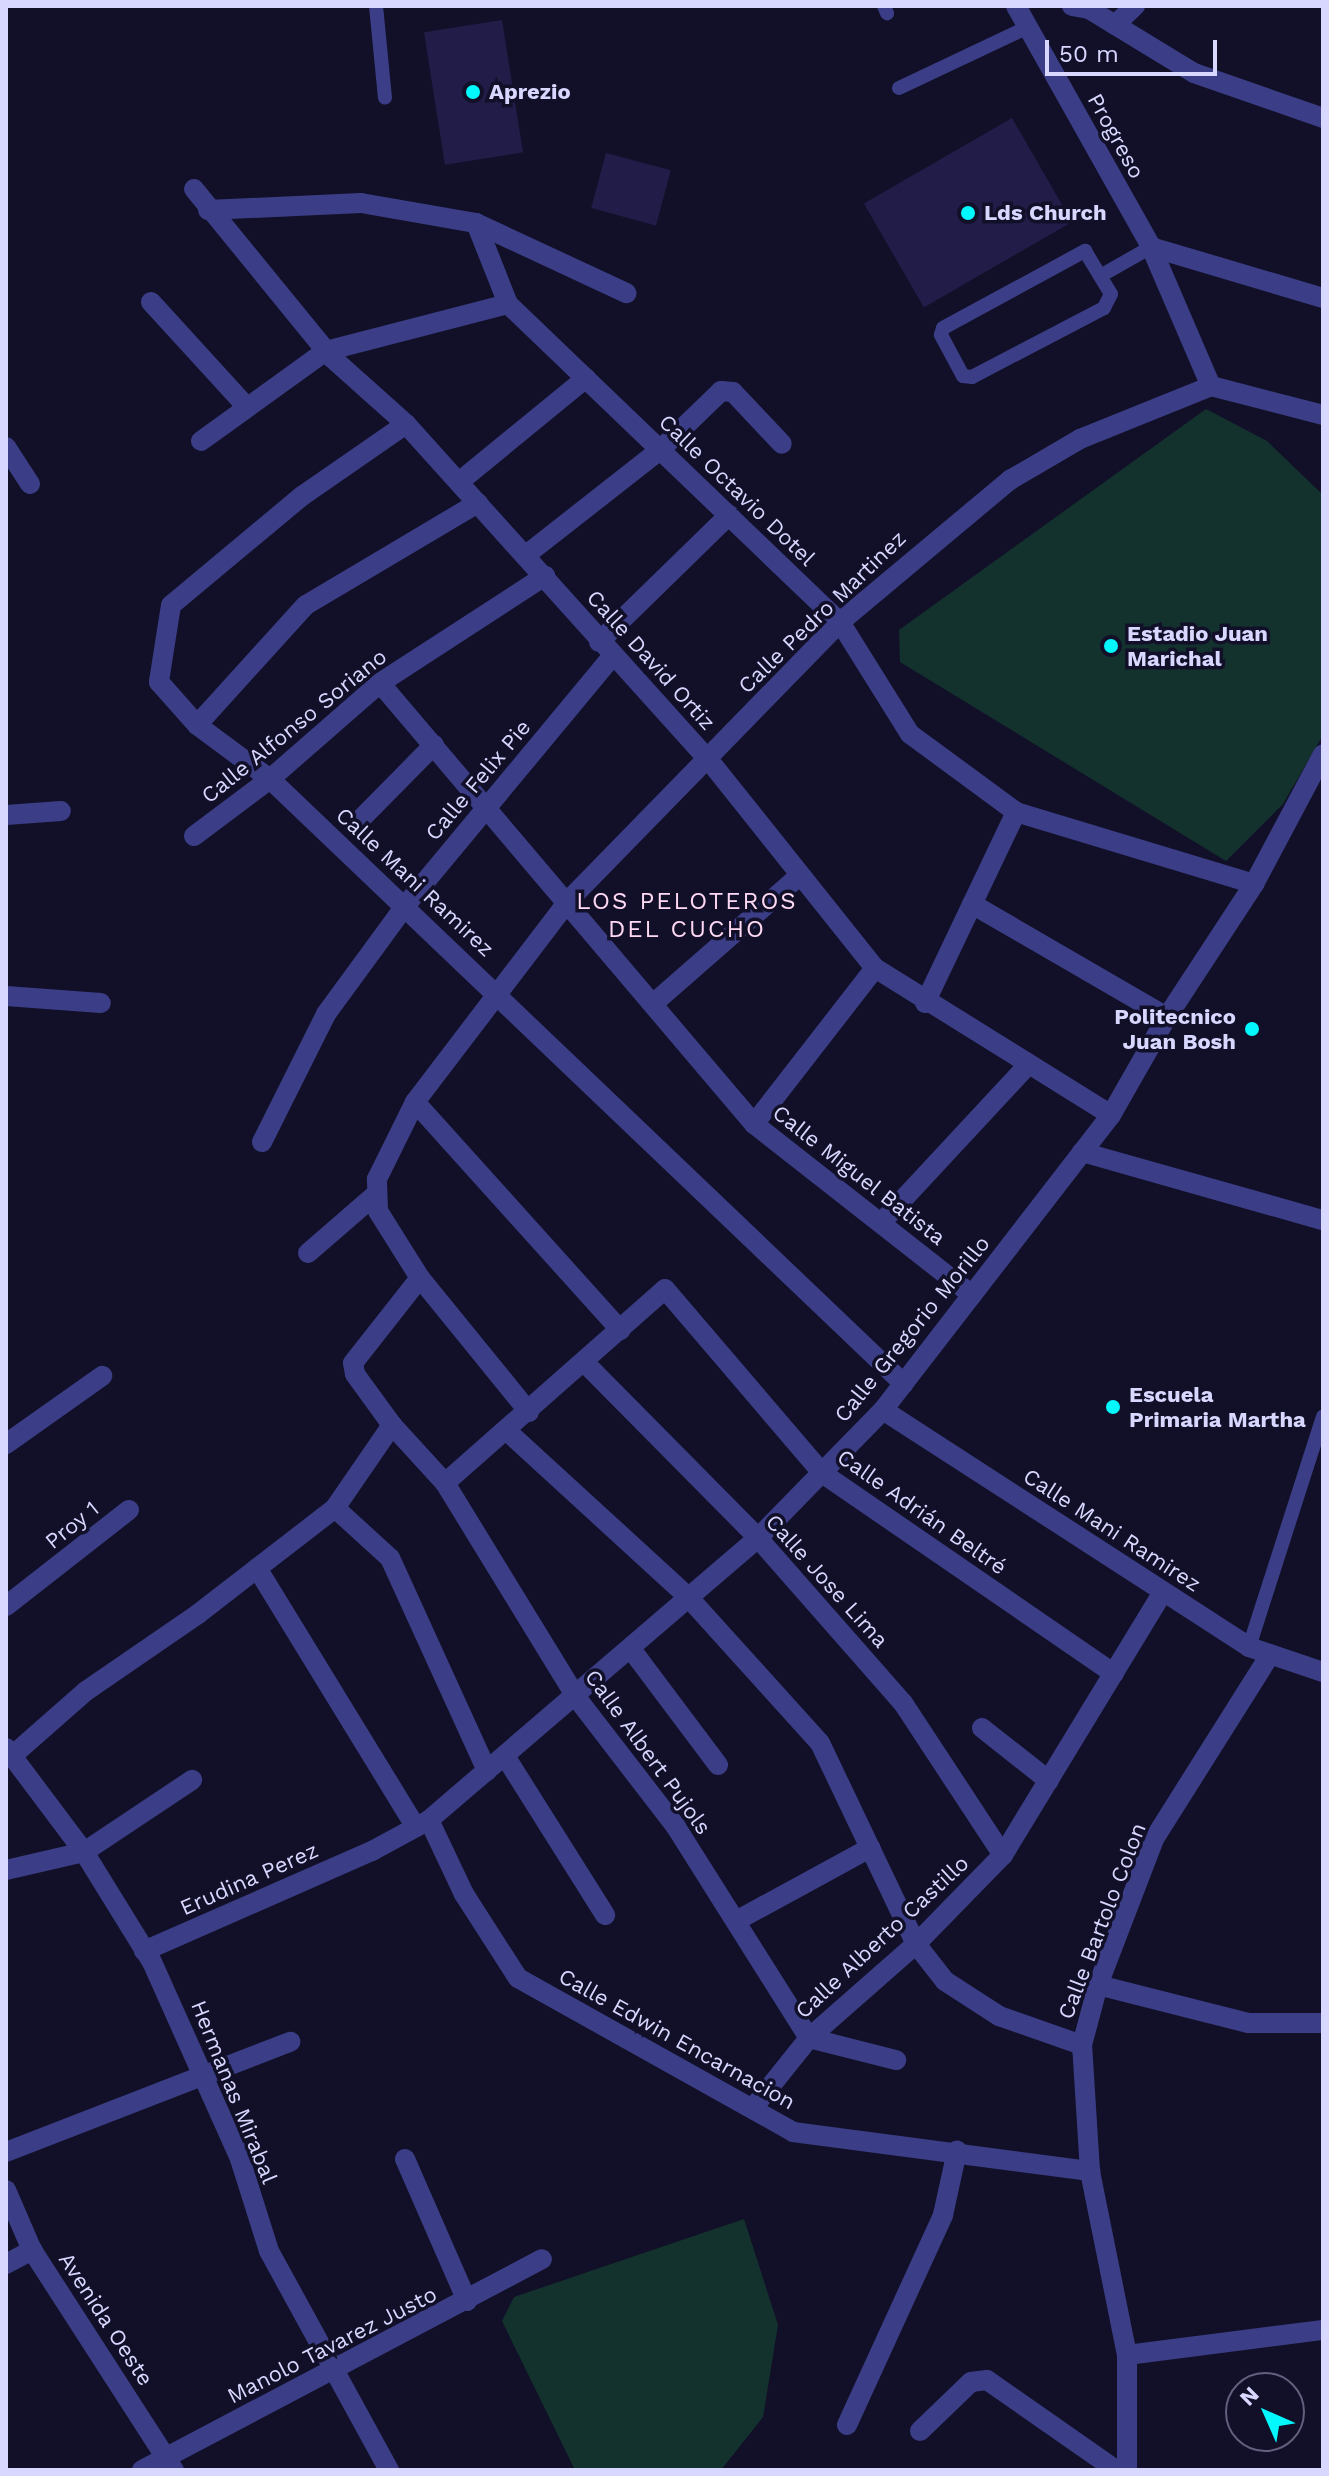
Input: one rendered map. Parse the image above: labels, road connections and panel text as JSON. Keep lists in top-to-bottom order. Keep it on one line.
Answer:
{"streets":{"street":["Progreso","Calle Octavio Dotel","Calle Pedro Martinez","Calle David Ortiz","Calle Alfonso Soriano","Calle Felix Pie","Calle Mani Ramirez","Calle Miguel Batista","Calle Gregorio Morillo","Calle Adrián Beltré","Proy 1","Calle Jose Lima","Calle Albert Pujols","Erudina Perez","Calle Bartolo Colon","Calle Alberto Castillo","Calle Edwin Encarnacion","Hermanas Mirabal","Avenida Oeste","Manolo Tavarez Justo"]},"crossings":[["Progreso","Calle Pedro Martinez"],["Calle Octavio Dotel","Calle Pedro Martinez"],["Calle Octavio Dotel","Calle Felix Pie"],["Calle Octavio Dotel","Calle Gregorio Morillo"],["Calle Pedro Martinez","Calle David Ortiz"],["Calle Pedro Martinez","Calle Mani Ramirez"],["Calle Pedro Martinez","Calle Miguel Batista"],["Calle David Ortiz","Calle Alfonso Soriano"],["Calle David Ortiz","Calle Felix Pie"],["Calle David Ortiz","Calle Mani Ramirez"],["Calle David Ortiz","Calle Gregorio Morillo"],["Calle Alfonso Soriano","Calle Mani Ramirez"],["Calle Alfonso Soriano","Calle Miguel Batista"],["Calle Felix Pie","Calle Mani Ramirez"],["Calle Felix Pie","Calle Miguel Batista"],["Calle Mani Ramirez","Calle Gregorio Morillo"],["Calle Mani Ramirez","Calle Bartolo Colon"],["Calle Mani Ramirez","Calle Alberto Castillo"],["Calle Miguel Batista","Calle Gregorio Morillo"],["Calle Gregorio Morillo","Calle Adrián Beltré"],["Calle Gregorio Morillo","Calle Jose Lima"],["Calle Gregorio Morillo","Calle Albert Pujols"],["Calle Gregorio Morillo","Erudina Perez"],["Calle Gregorio Morillo","Calle Edwin Encarnacion"],["Calle Adrián Beltré","Calle Alberto Castillo"],["Calle Jose Lima","Calle Alberto Castillo"],["Calle Albert Pujols","Calle Alberto Castillo"],["Erudina Perez","Hermanas Mirabal"],["Calle Bartolo Colon","Calle Edwin Encarnacion"],["Calle Alberto Castillo","Calle Edwin Encarnacion"],["Hermanas Mirabal","Manolo Tavarez Justo"],["Avenida Oeste","Manolo Tavarez Justo"]],"districts":["LOS PELOTEROS DEL CUCHO"],"places":["Aprezio","Lds Church","Estadio Juan Marichal","Politecnico Juan Bosh","Escuela Primaria Martha"],"scale_bar":"50 m","north":"top left"}
